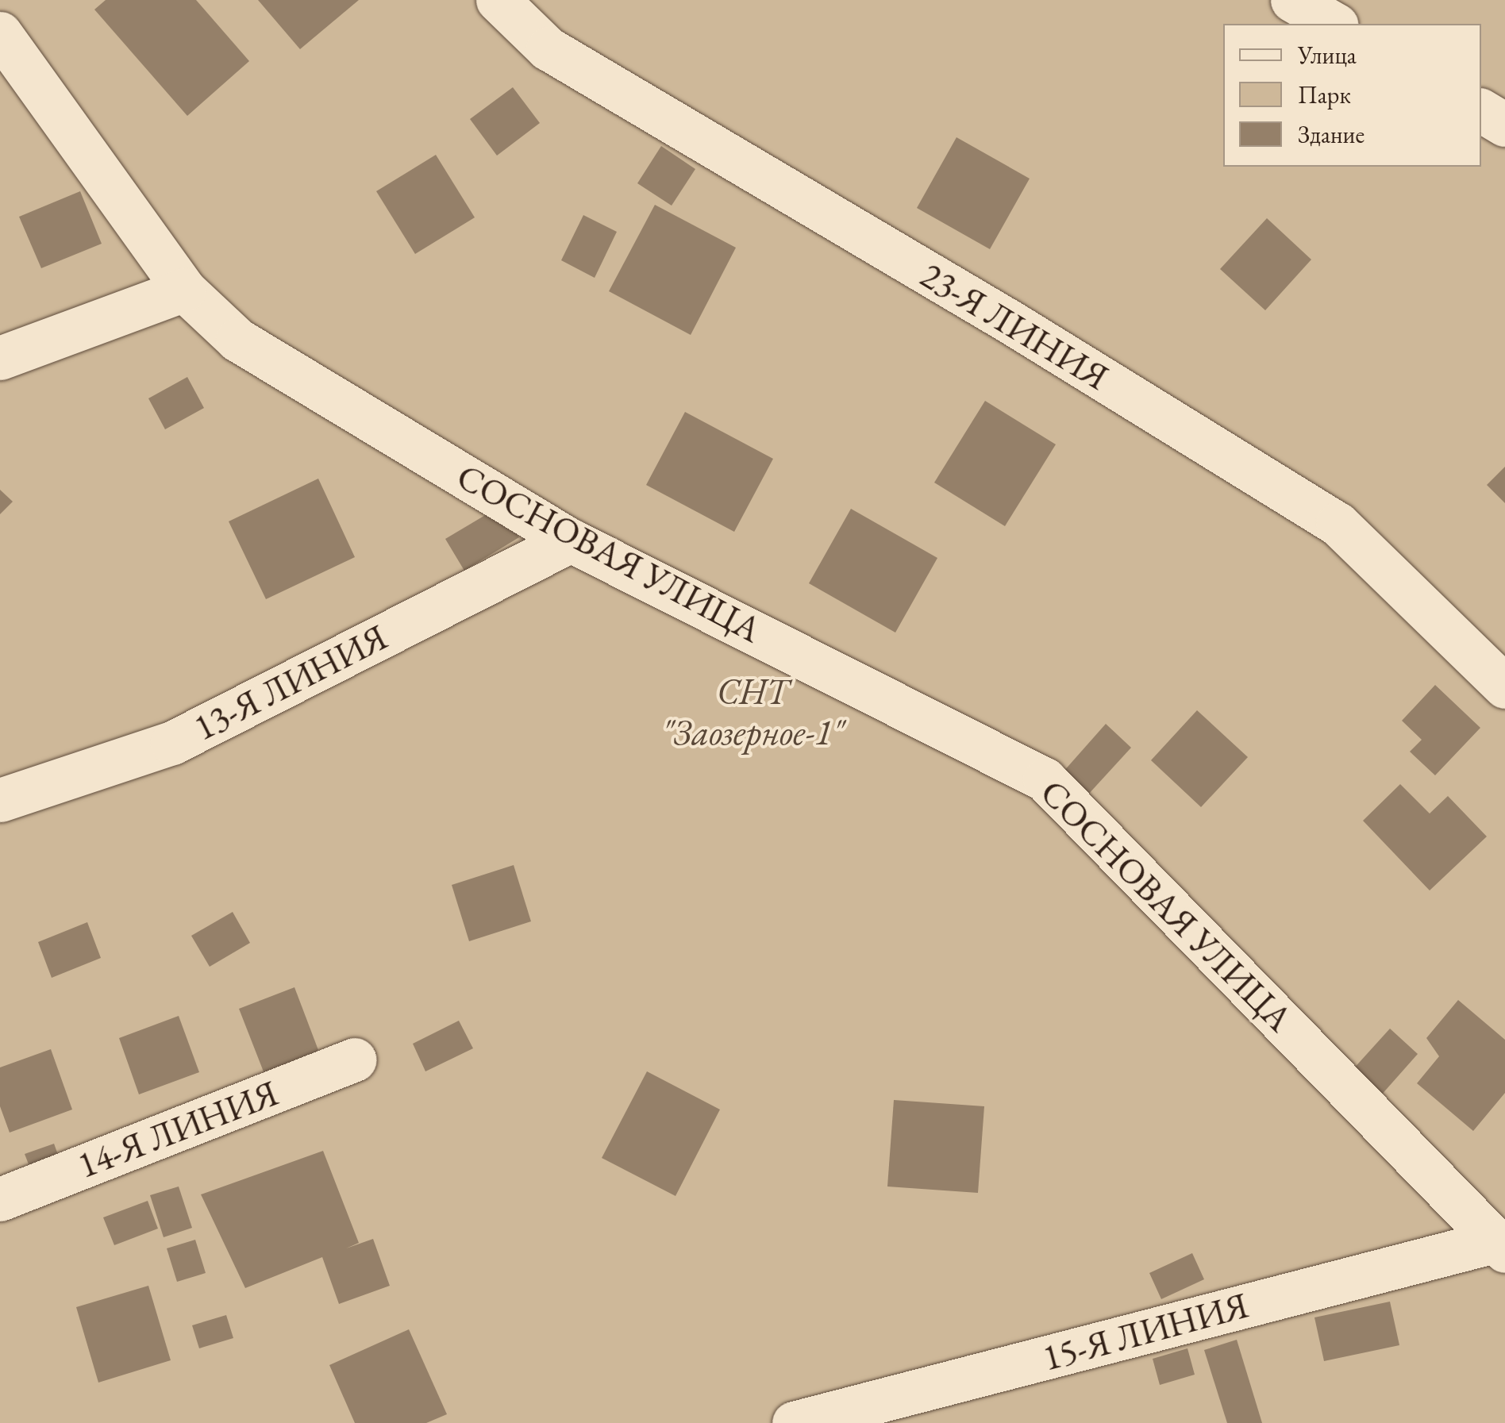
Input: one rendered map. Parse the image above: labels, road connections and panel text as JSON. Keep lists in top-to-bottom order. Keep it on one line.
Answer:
{"streets":{"street":["23-Я ЛИНИЯ","СОСНОВАЯ УЛИЦА","13-Я ЛИНИЯ","14-Я ЛИНИЯ","15-Я ЛИНИЯ"]},"crossings":[["СОСНОВАЯ УЛИЦА","13-Я ЛИНИЯ"],["СОСНОВАЯ УЛИЦА","15-Я ЛИНИЯ"]],"parks":["СНТ \"Заозерное-1\""],"legend":["Улица","Парк","Здание"]}
